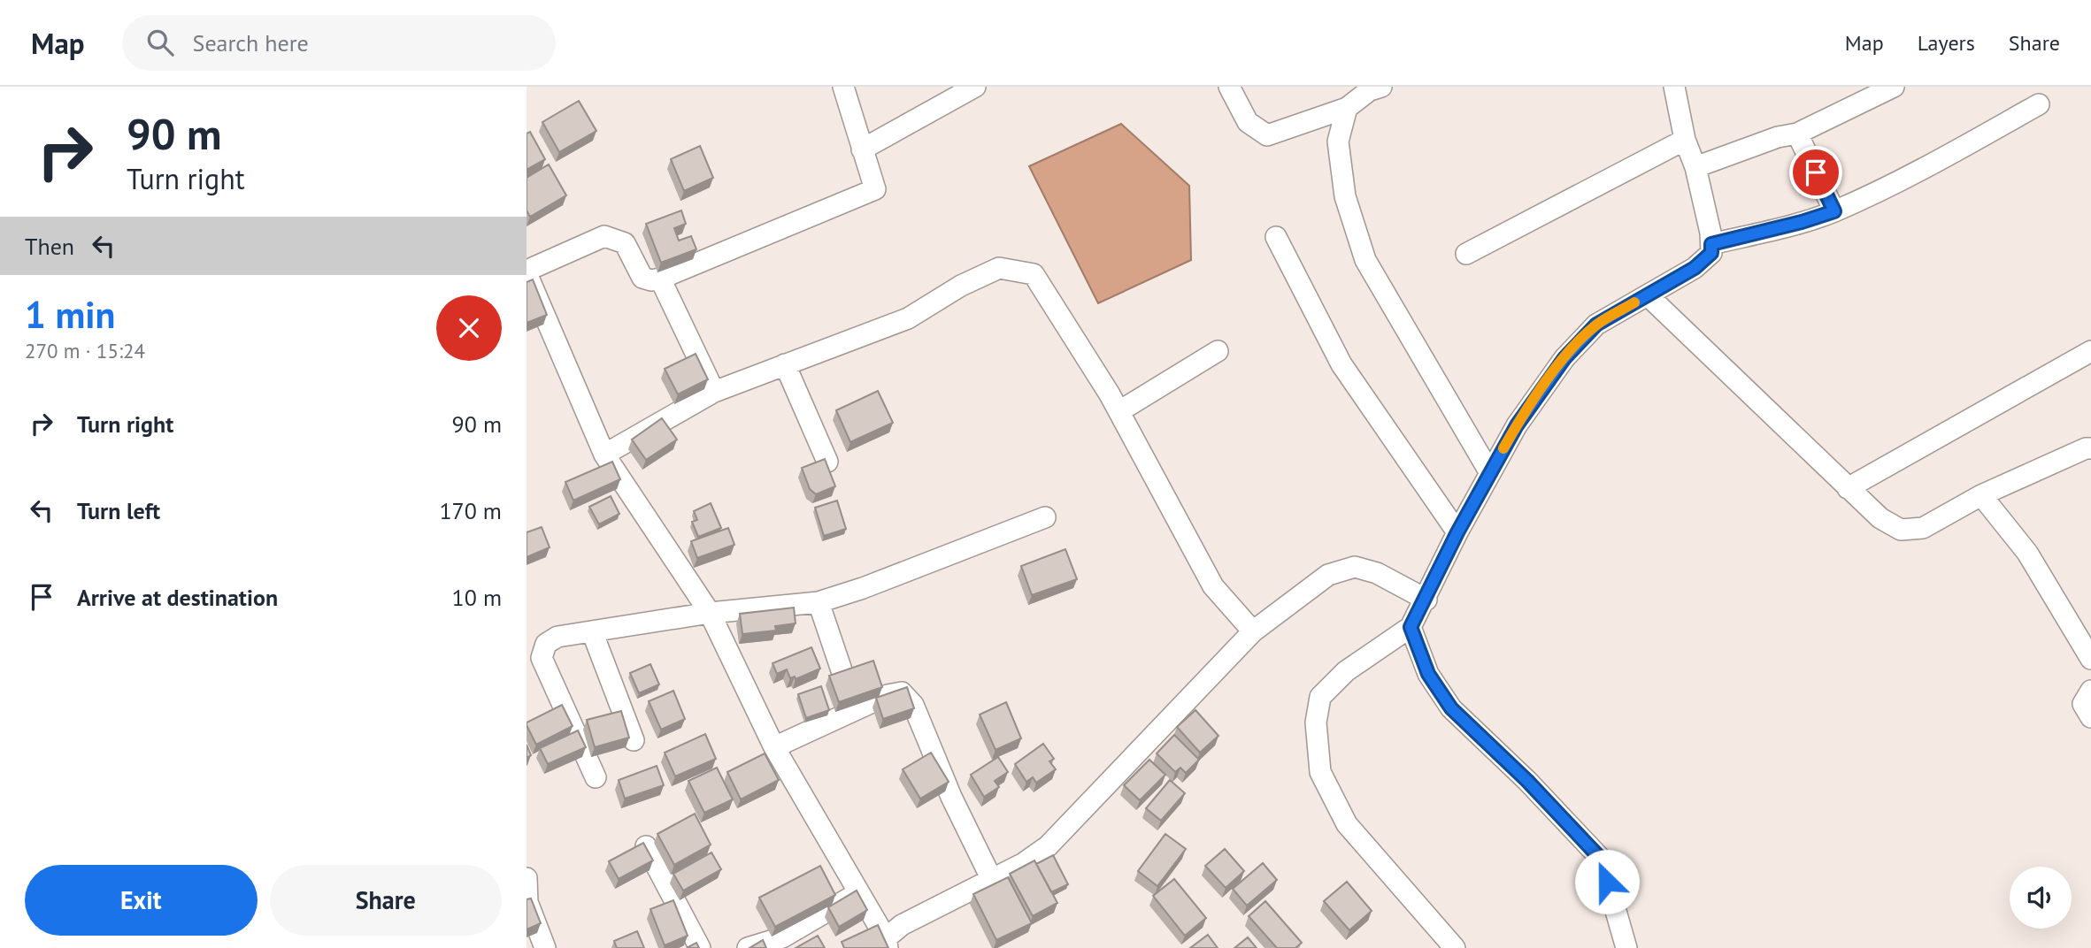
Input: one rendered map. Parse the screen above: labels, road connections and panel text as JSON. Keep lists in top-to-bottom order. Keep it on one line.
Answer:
{"page":{"header":"Map","search":"Search here","nav":["Map","Layers","Share"],"turn":["90 m","Turn right"],"then":"Then","heading":["1 min","270 m · 15:24"],"list":[{"name":"Turn right","value":"90 m"},{"name":"Turn left","value":"170 m"},{"name":"Arrive at destination","value":"10 m"}],"buttons":["Exit","Share"]}}
